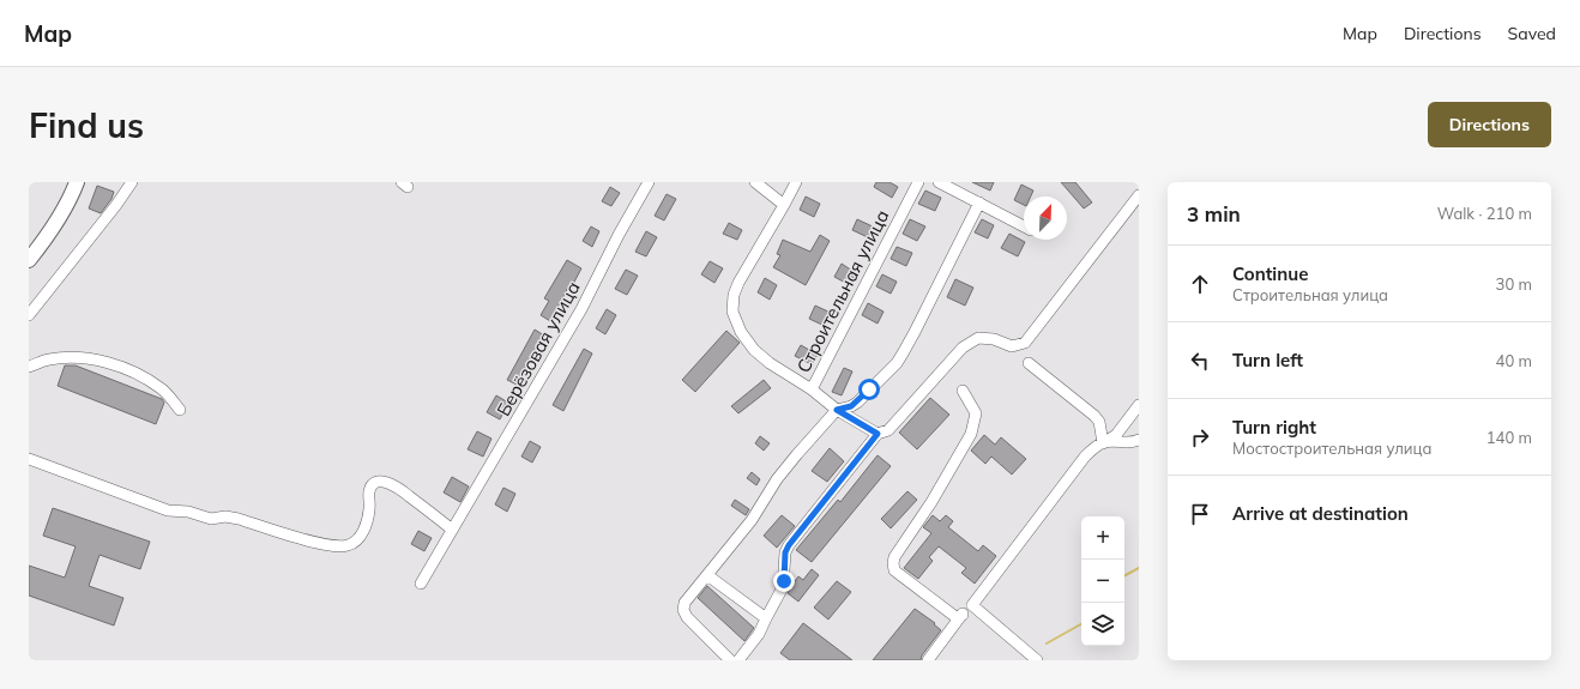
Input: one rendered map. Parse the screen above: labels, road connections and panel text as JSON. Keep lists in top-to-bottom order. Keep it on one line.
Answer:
{"streets":{"street":["Строительная улица","Берёзовая улица"]},"north":"top right","page":{"header":"Map","nav":["Map","Directions","Saved"],"buttons":"Directions","title":"Find us","heading":["3 min","Walk · 210 m"],"list":[["Continue","Строительная улица","30 m"],["Turn left","40 m"],["Turn right","Мостостроительная улица","140 m"],"Arrive at destination"],"map_buttons":["+","−"]}}
